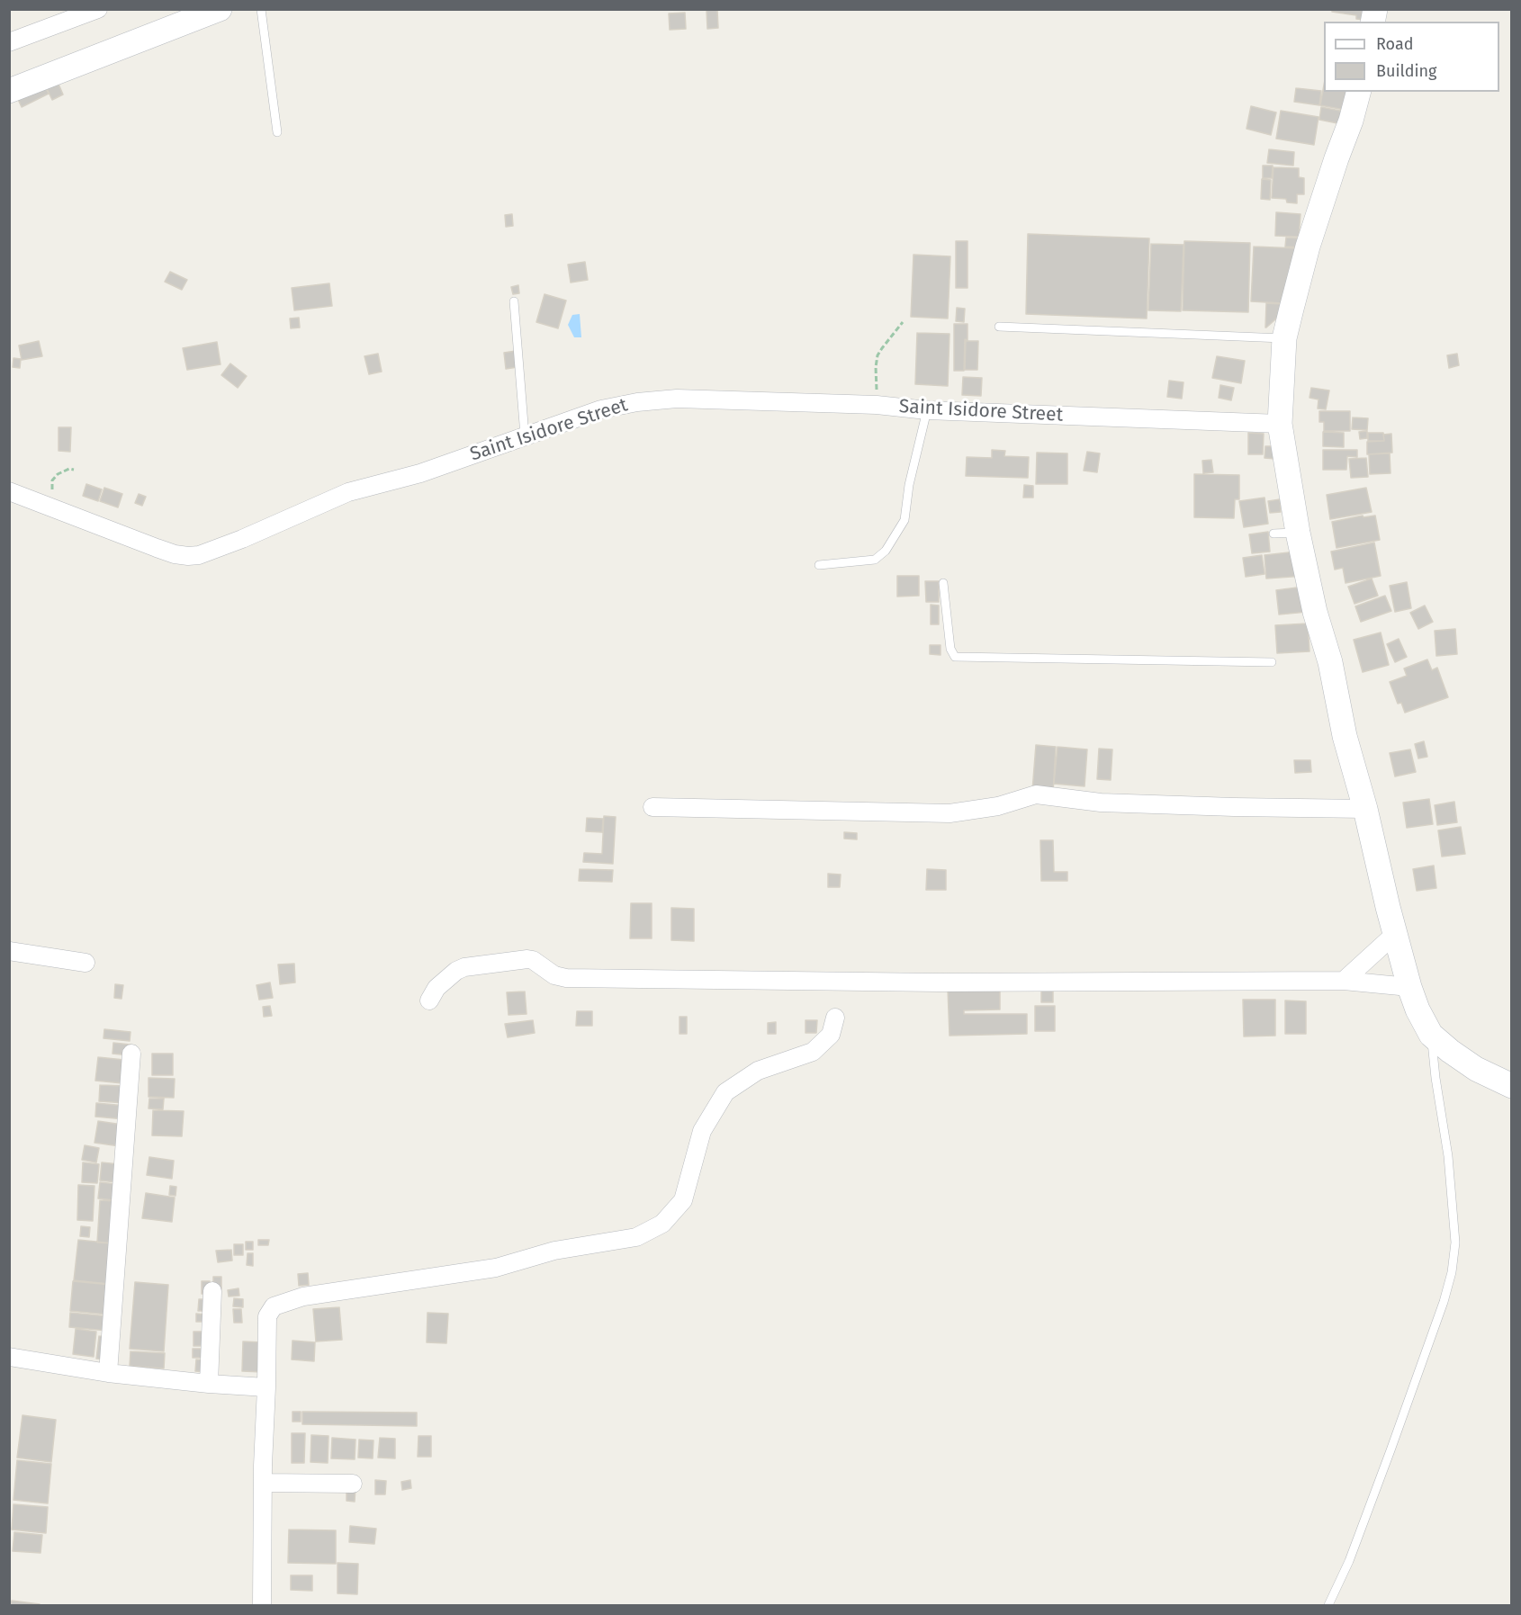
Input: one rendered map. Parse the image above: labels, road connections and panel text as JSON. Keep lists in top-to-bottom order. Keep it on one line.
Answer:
{"streets":{"street":["Saint Isidore Street"]},"legend":["Road","Building"]}
